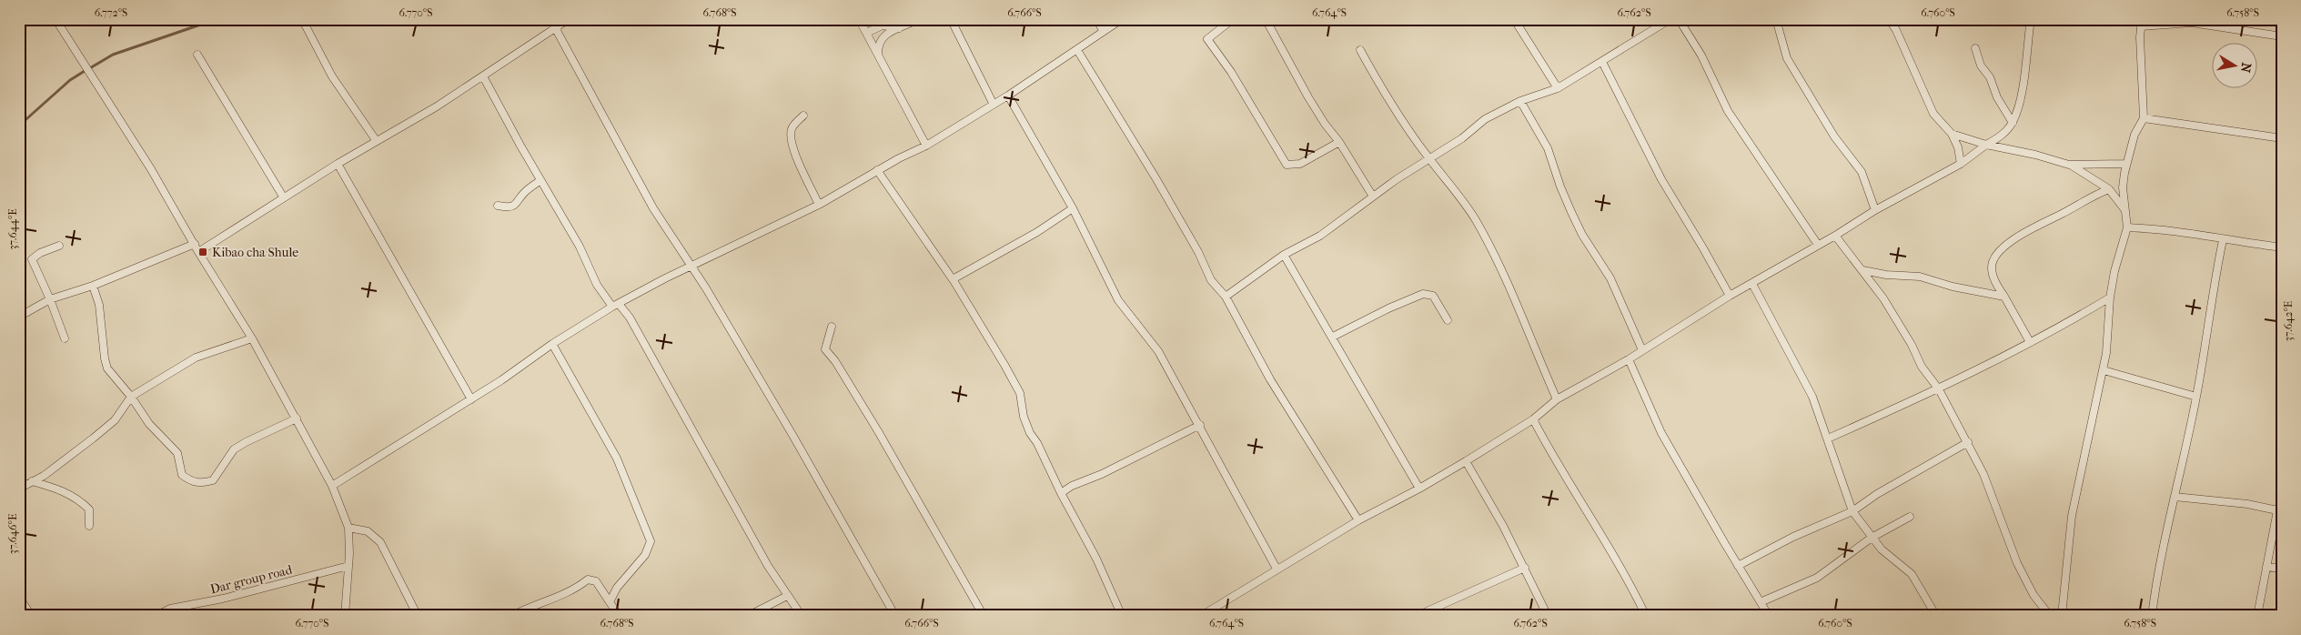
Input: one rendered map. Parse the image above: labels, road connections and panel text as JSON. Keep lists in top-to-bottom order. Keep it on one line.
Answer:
{"streets":{"street":["Dar group road"]},"places":{"transit":["Kibao cha Shule"]},"north":"right","coordinates":["6.772°S","6.770°S","6.768°S","6.766°S","6.764°S","6.762°S","6.760°S","6.758°S","37.644°E","37.642°E","37.646°E"]}
